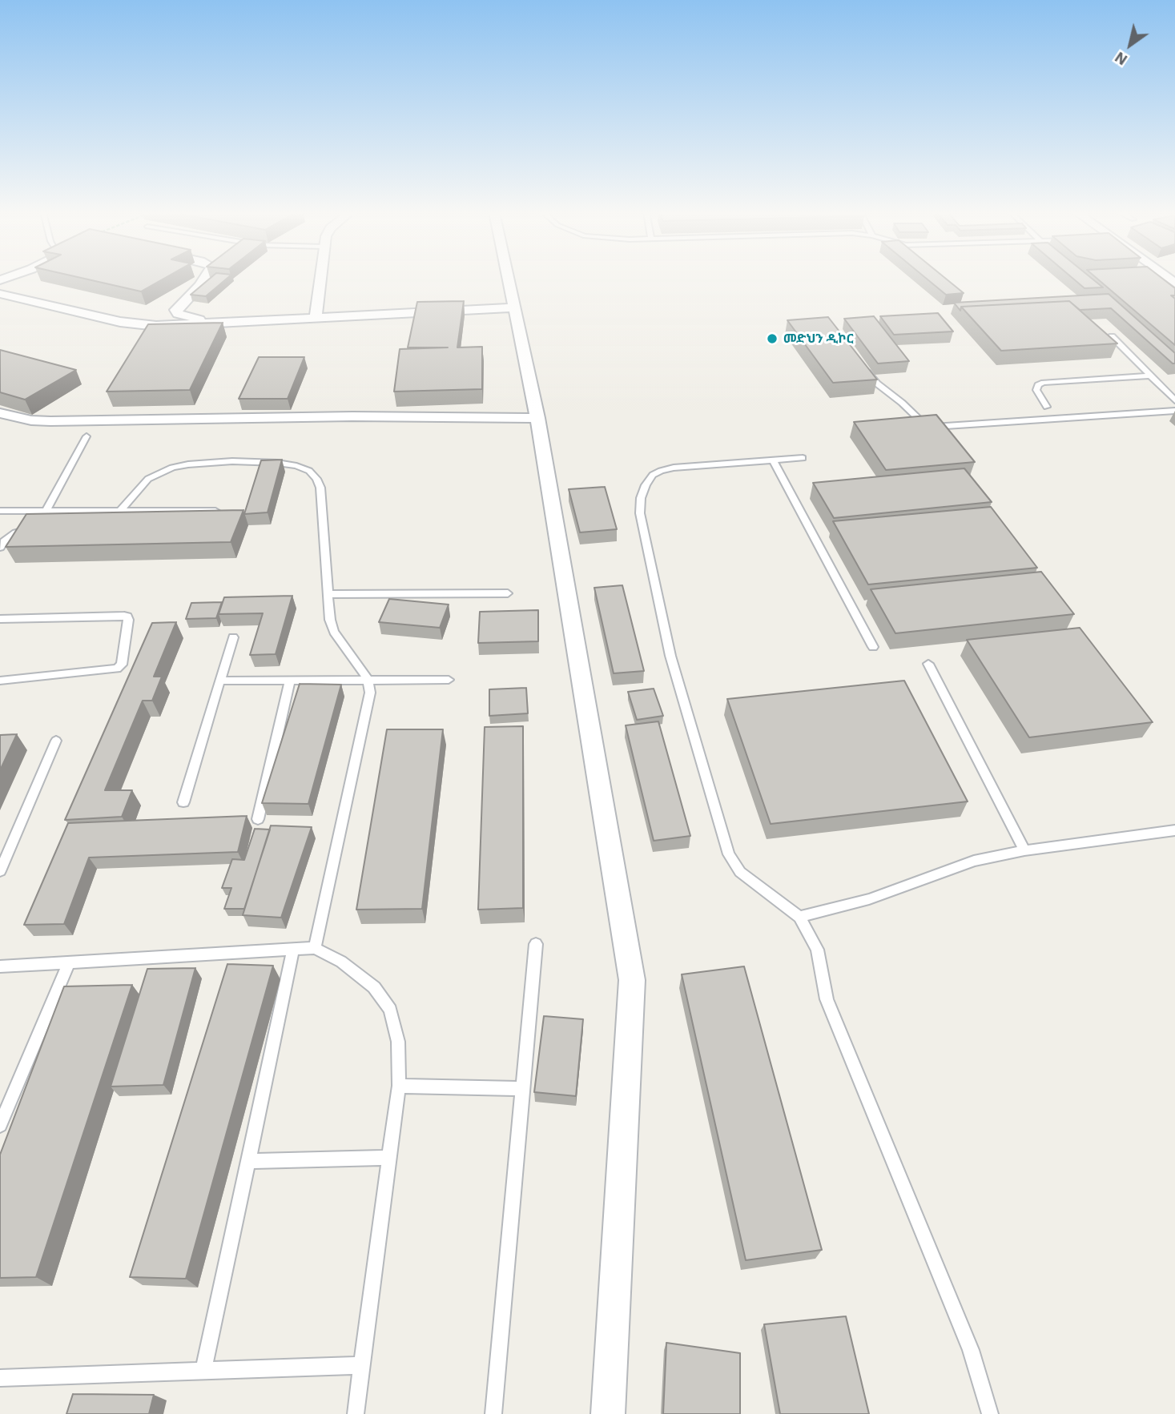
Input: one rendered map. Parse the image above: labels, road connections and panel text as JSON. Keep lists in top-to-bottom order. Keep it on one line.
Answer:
{"places":["መድህን ዲኮር"],"north":"bottom left"}
